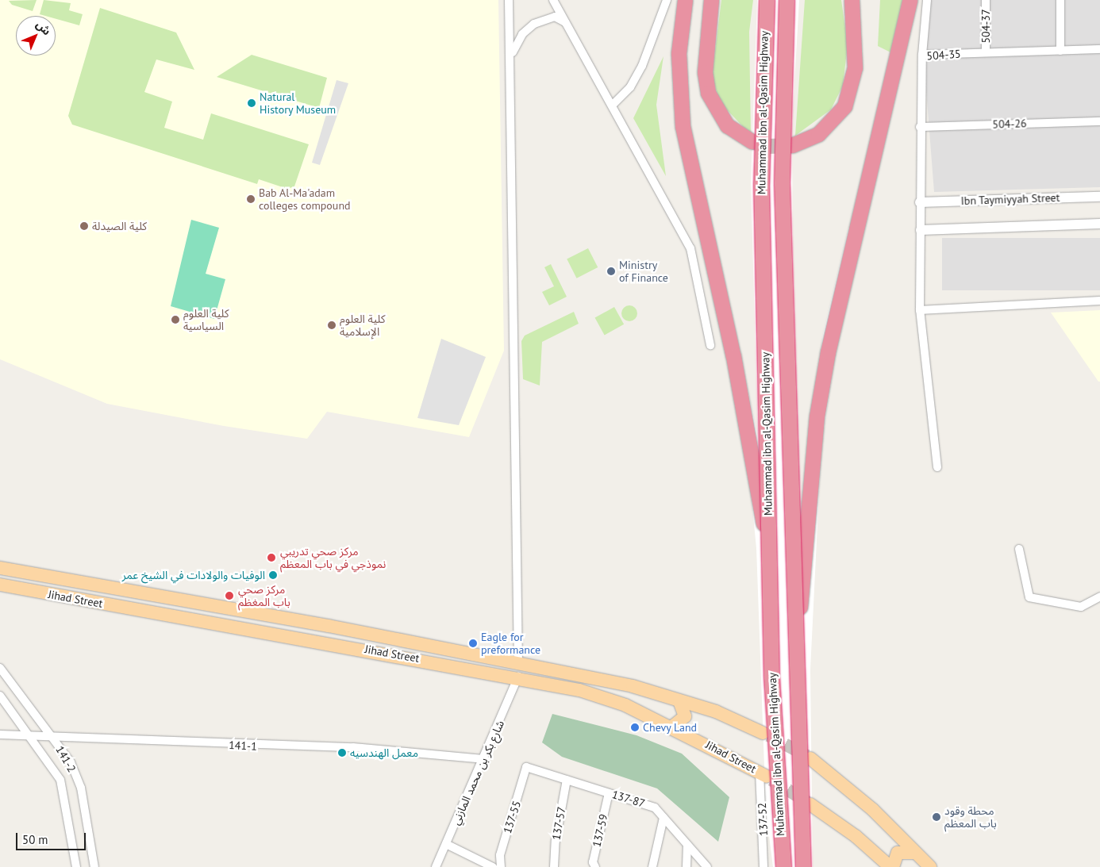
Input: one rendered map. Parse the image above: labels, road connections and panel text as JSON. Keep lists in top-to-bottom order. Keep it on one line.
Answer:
{"streets":{"highway":["Muhammad ibn al-Qasim Highway"],"main road":["Jihad Street"],"street":["504-37","504-35","504-26","Ibn Taymiyyah Street","141-1","141-2","شارع بكر بن محمد المازني","137-87","137-55","137-52","137-57","137-59"]},"crossings":[["504-37","504-35"],["504-35","504-26"],["504-35","Ibn Taymiyyah Street"],["Jihad Street","شارع بكر بن محمد المازني"],["Jihad Street","137-52"],["141-1","141-2"],["141-1","شارع بكر بن محمد المازني"],["137-87","137-55"],["137-87","137-57"],["137-87","137-59"]],"places":["Natural History Museum","Bab Al-Ma'adam colleges compound","كلية الصيدلة","Ministry of Finance","كلية العلوم السياسية","كلية العلوم الإسلامية","مركز صحي تدريبي نموذجي في باب المعظم","الوفيات والولادات في الشيخ عمر","مركز صحي باب المغظم","Eagle for preformance","Chevy Land","معمل الهندسيه","محطة وقود باب المعظم"],"scale_bar":"50 m","north":"top right"}
